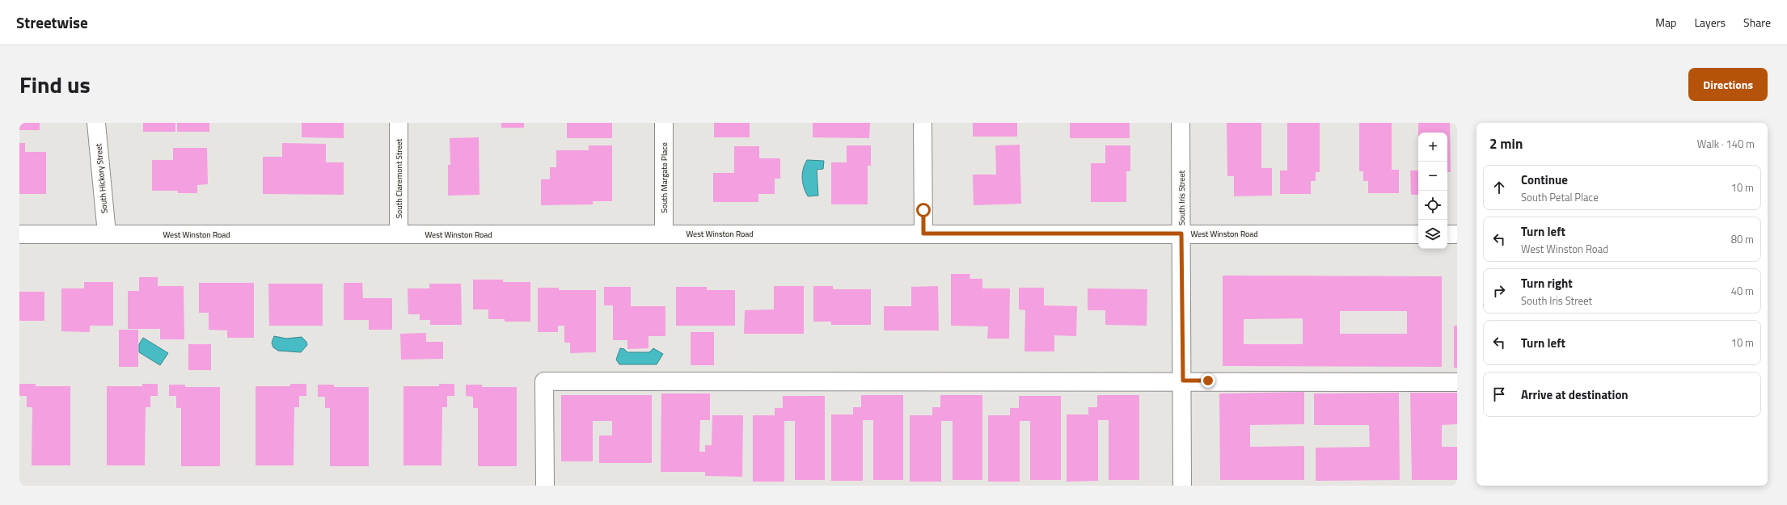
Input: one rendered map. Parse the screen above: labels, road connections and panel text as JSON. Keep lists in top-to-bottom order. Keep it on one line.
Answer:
{"streets":{"street":["South Margate Place","South Hickory Street","South Claremont Street","South Iris Street","West Winston Road"]},"crossings":[["South Margate Place","West Winston Road"],["South Hickory Street","West Winston Road"],["South Claremont Street","West Winston Road"],["South Iris Street","West Winston Road"]],"page":{"header":"Streetwise","nav":["Map","Layers","Share"],"title":"Find us","buttons":"Directions","heading":["2 min","Walk · 140 m"],"map_buttons":["+","−"],"list":[["Continue","South Petal Place","10 m"],["Turn left","West Winston Road","80 m"],["Turn right","South Iris Street","40 m"],["Turn left","10 m"],"Arrive at destination"]}}
